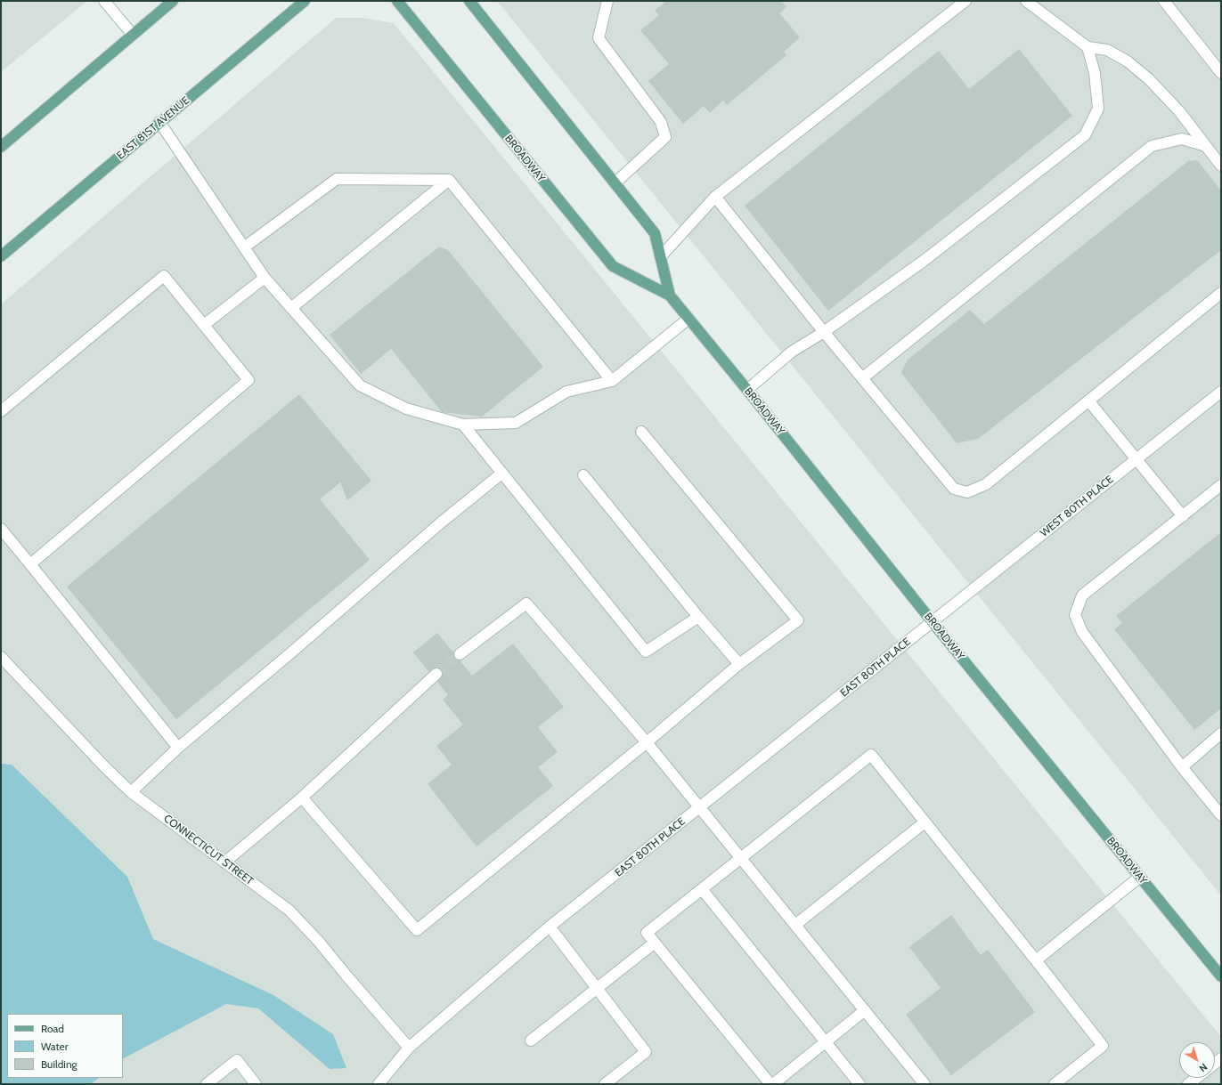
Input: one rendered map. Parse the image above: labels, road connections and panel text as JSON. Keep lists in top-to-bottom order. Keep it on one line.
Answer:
{"streets":{"main road":["EAST 81ST AVENUE","BROADWAY"],"street":["WEST 80TH PLACE","EAST 80TH PLACE","CONNECTICUT STREET"]},"crossings":[["BROADWAY","WEST 80TH PLACE"],["BROADWAY","EAST 80TH PLACE"],["WEST 80TH PLACE","EAST 80TH PLACE"],["EAST 80TH PLACE","CONNECTICUT STREET"]],"legend":["Road","Water","Building"],"north":"bottom right"}
